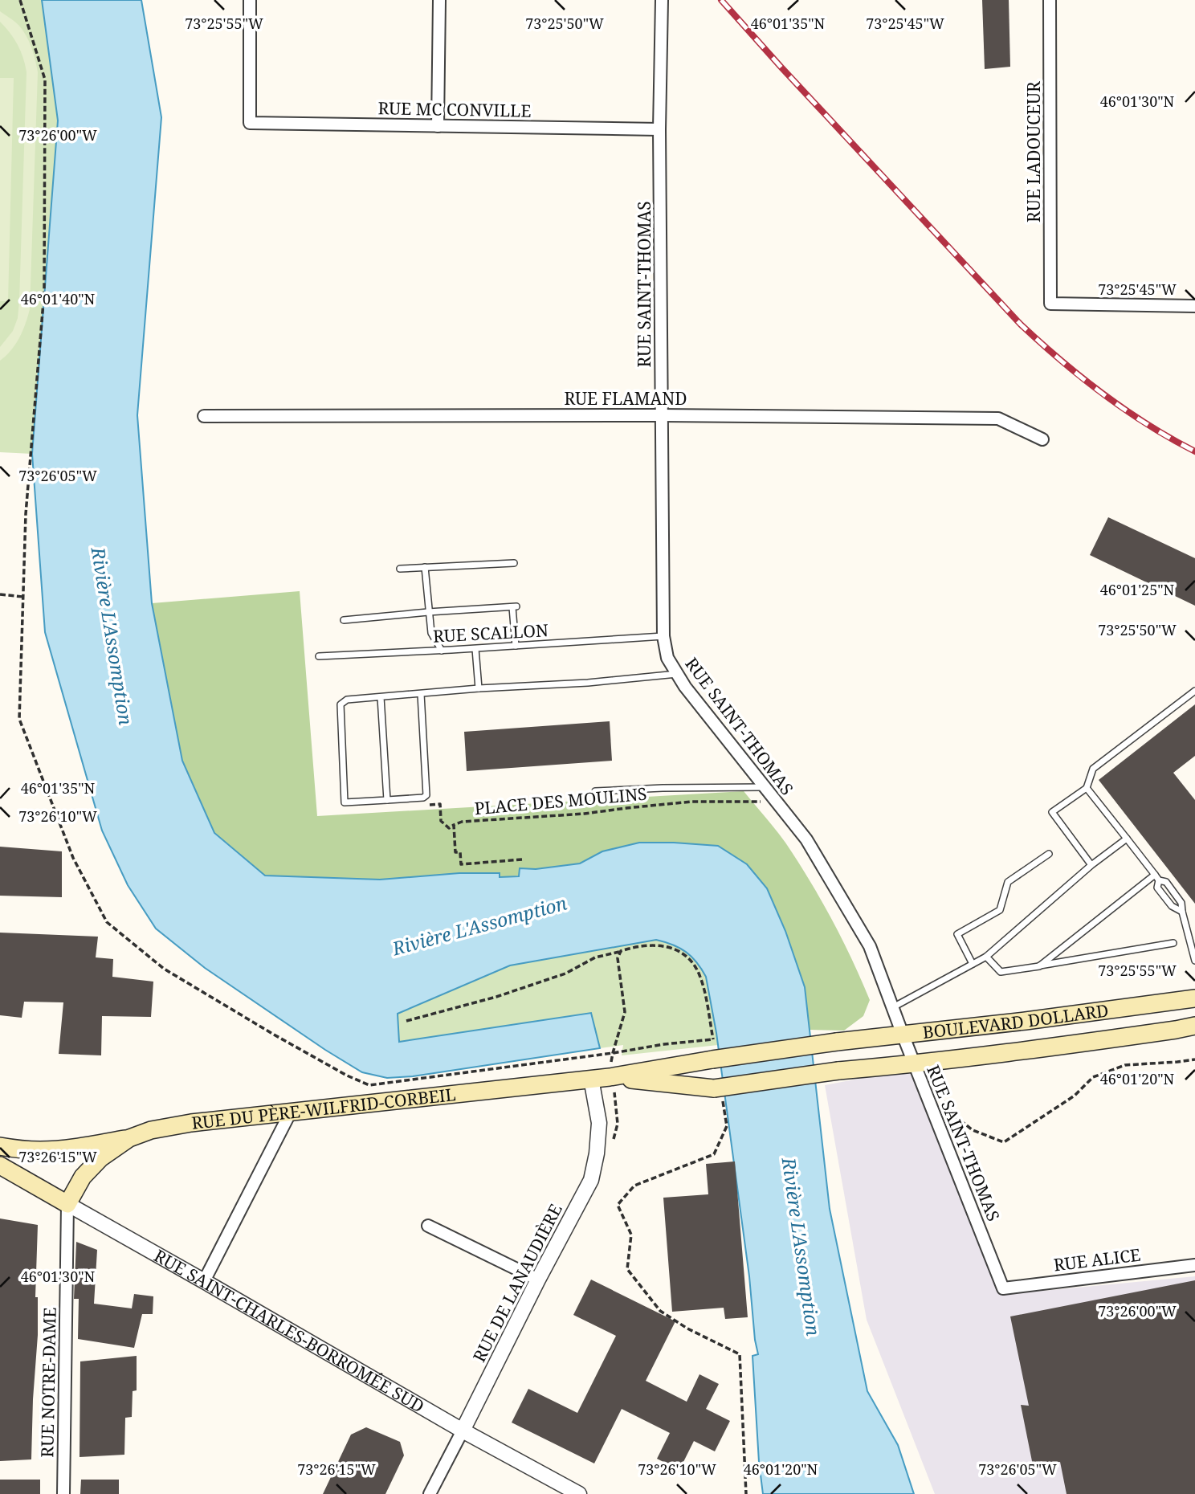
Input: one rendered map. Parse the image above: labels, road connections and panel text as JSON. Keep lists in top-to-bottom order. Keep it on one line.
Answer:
{"streets":{"main road":["BOULEVARD DOLLARD","RUE DU PÈRE-WILFRID-CORBEIL","RUE SAINT-CHARLES-BORROMÉE SUD"],"street":["RUE MC CONVILLE","RUE LADOUCEUR","RUE SAINT-THOMAS","RUE FLAMAND","RUE ALICE","RUE DE LANAUDIÈRE","RUE NOTRE-DAME"],"lane":["RUE SCALLON"],"path":["PLACE DES MOULINS"]},"crossings":[["RUE MC CONVILLE","RUE SAINT-THOMAS"],["RUE SAINT-THOMAS","RUE FLAMAND"],["RUE SAINT-THOMAS","RUE SCALLON"],["RUE SAINT-THOMAS","PLACE DES MOULINS"],["RUE SAINT-THOMAS","BOULEVARD DOLLARD"],["RUE SAINT-THOMAS","RUE ALICE"],["BOULEVARD DOLLARD","RUE DU PÈRE-WILFRID-CORBEIL"],["RUE DU PÈRE-WILFRID-CORBEIL","RUE DE LANAUDIÈRE"],["RUE DU PÈRE-WILFRID-CORBEIL","RUE SAINT-CHARLES-BORROMÉE SUD"],["RUE DU PÈRE-WILFRID-CORBEIL","RUE NOTRE-DAME"],["RUE DE LANAUDIÈRE","RUE SAINT-CHARLES-BORROMÉE SUD"],["RUE SAINT-CHARLES-BORROMÉE SUD","RUE NOTRE-DAME"]],"water":["Rivière L'Assomption"],"coordinates":["73°25'55\"W","73°25'50\"W","46°01'35\"N","73°25'45\"W","46°01'30\"N","73°26'00\"W","46°01'40\"N","73°26'05\"W","46°01'25\"N","73°26'10\"W","46°01'20\"N","73°26'15\"W"]}
